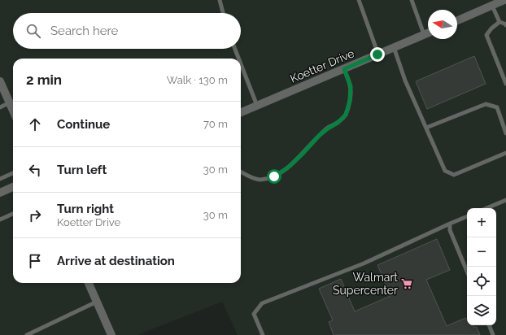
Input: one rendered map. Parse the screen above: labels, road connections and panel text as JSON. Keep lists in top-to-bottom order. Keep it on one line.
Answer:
{"streets":{"street":["Koetter Drive"]},"places":{"supermarket":["Walmart Supercenter"]},"north":"left","page":{"search":"Search here","heading":["2 min","Walk · 130 m"],"list":[["Continue","70 m"],["Turn left","30 m"],["Turn right","Koetter Drive","30 m"],"Arrive at destination"],"map_buttons":["+","−"]}}
